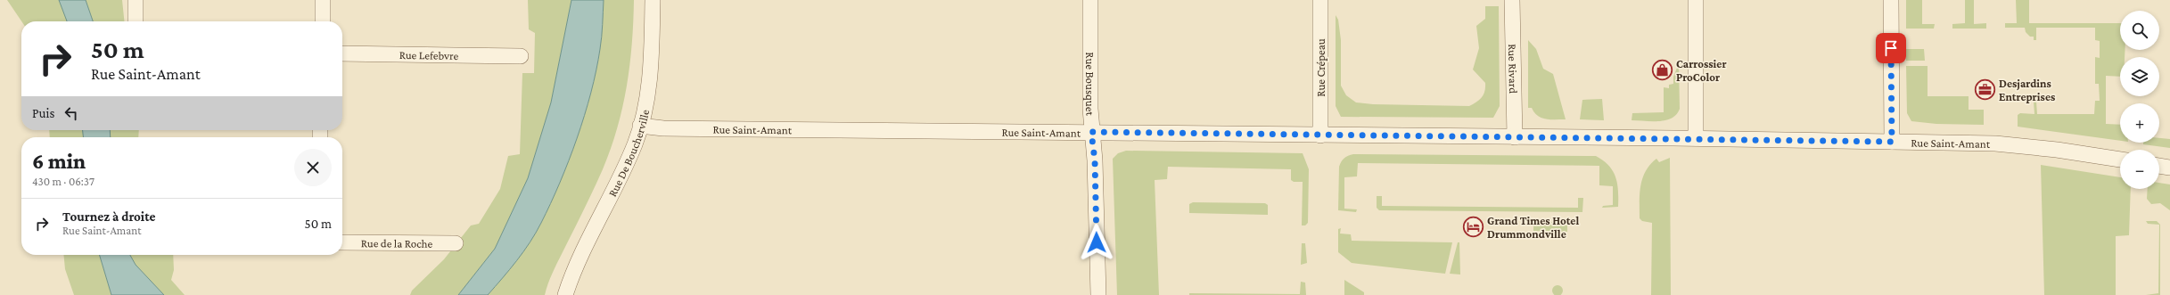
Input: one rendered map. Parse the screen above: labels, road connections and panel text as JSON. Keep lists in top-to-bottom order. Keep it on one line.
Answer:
{"streets":{"street":["Rue Lefebvre","Rue Crépeau","Rue Rivard","Rue Bousquet","Rue Saint-Amant","Rue De Boucherville","Rue de la Roche"]},"crossings":[["Rue Crépeau","Rue Saint-Amant"],["Rue Rivard","Rue Saint-Amant"],["Rue Bousquet","Rue Saint-Amant"],["Rue Saint-Amant","Rue De Boucherville"]],"places":{"shop":["Carrossier ProColor"],"office":["Desjardins Entreprises"],"hotel":["Grand Times Hotel Drummondville"]},"page":{"map_buttons":["+","−"],"turn":["50 m","Rue Saint-Amant"],"then":"Puis","heading":["6 min","430 m · 06:37"],"list":[{"name":"Tournez à droite","note":"Rue Saint-Amant","value":"50 m"}]}}
